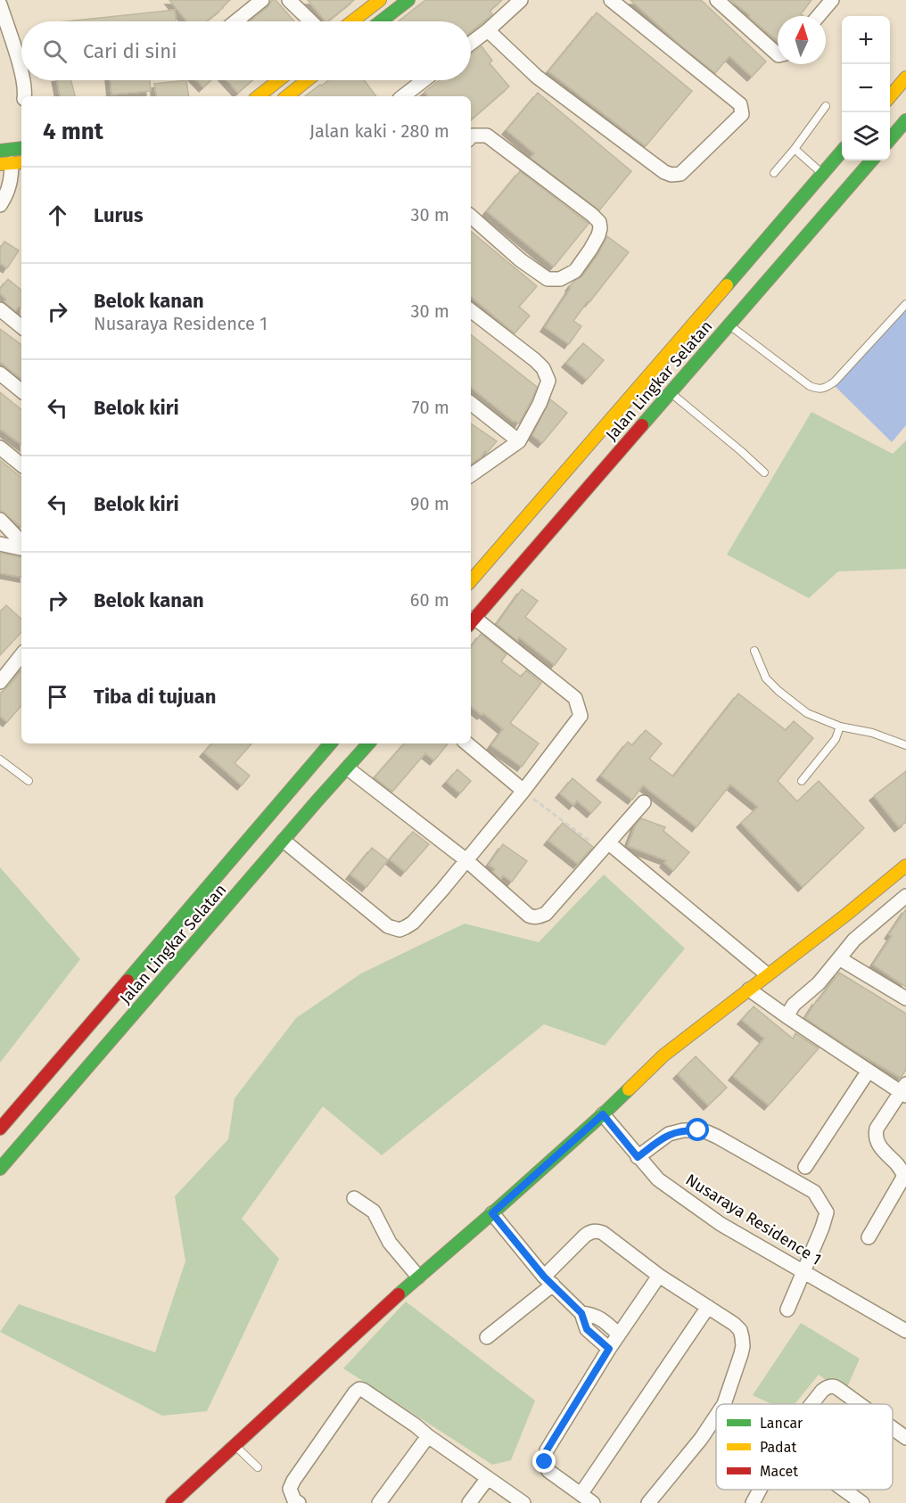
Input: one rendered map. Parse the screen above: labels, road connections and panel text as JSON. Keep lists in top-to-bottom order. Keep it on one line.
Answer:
{"streets":{"main road":["Jalan Lingkar Selatan"],"street":["Nusaraya Residence 1"]},"legend":["Lancar","Padat","Macet"],"north":"top","page":{"map_buttons":["+","−"],"search":"Cari di sini","heading":["4 mnt","Jalan kaki · 280 m"],"list":[["Lurus","30 m"],["Belok kanan","Nusaraya Residence 1","30 m"],["Belok kiri","70 m"],["Belok kiri","90 m"],["Belok kanan","60 m"],"Tiba di tujuan"]}}
